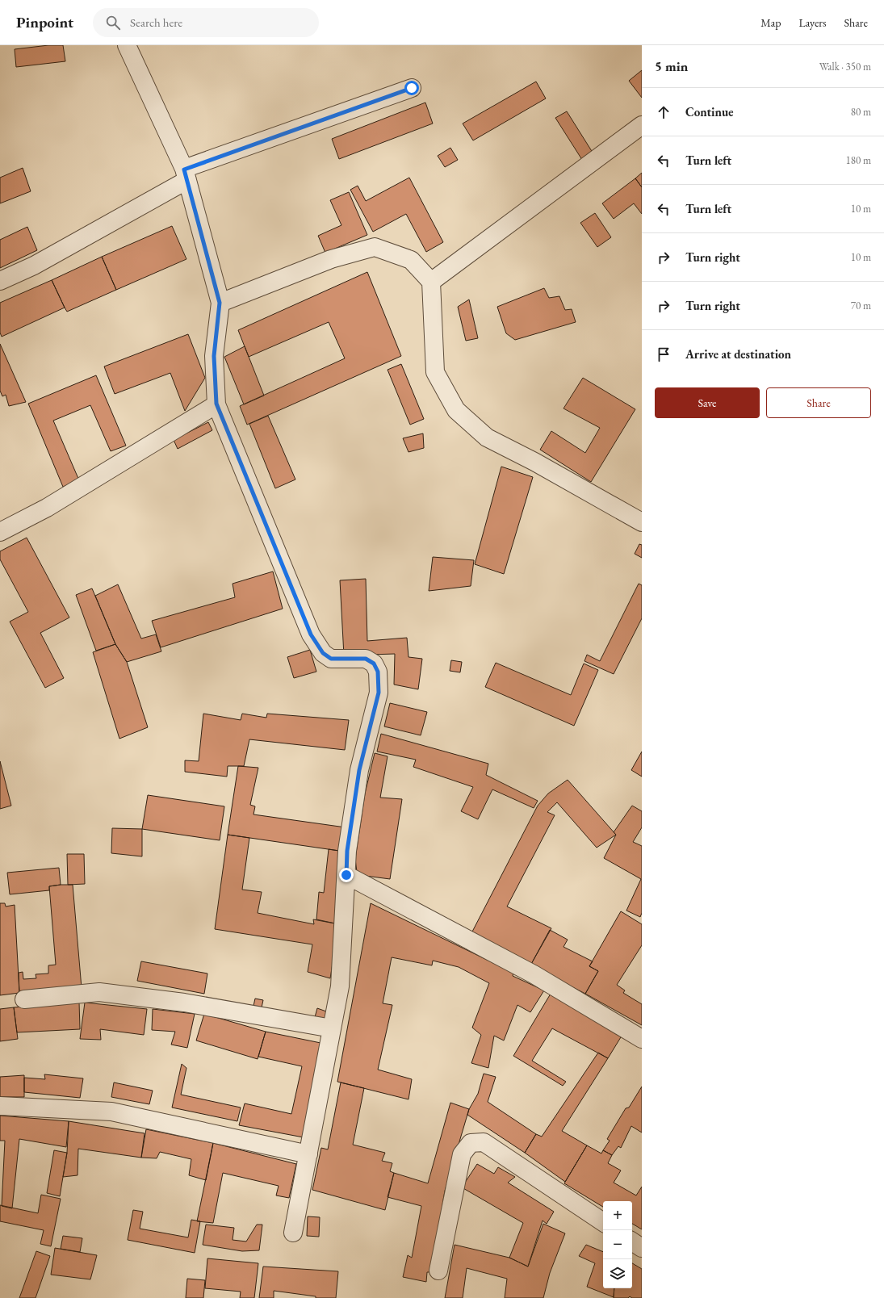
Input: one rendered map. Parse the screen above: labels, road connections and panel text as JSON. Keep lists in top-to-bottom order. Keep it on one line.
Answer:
{"page":{"header":"Pinpoint","search":"Search here","nav":["Map","Layers","Share"],"heading":["5 min","Walk · 350 m"],"list":[["Continue","80 m"],["Turn left","180 m"],["Turn left","10 m"],["Turn right","10 m"],["Turn right","70 m"],"Arrive at destination"],"buttons":["Save","Share"],"map_buttons":["+","−"]}}
